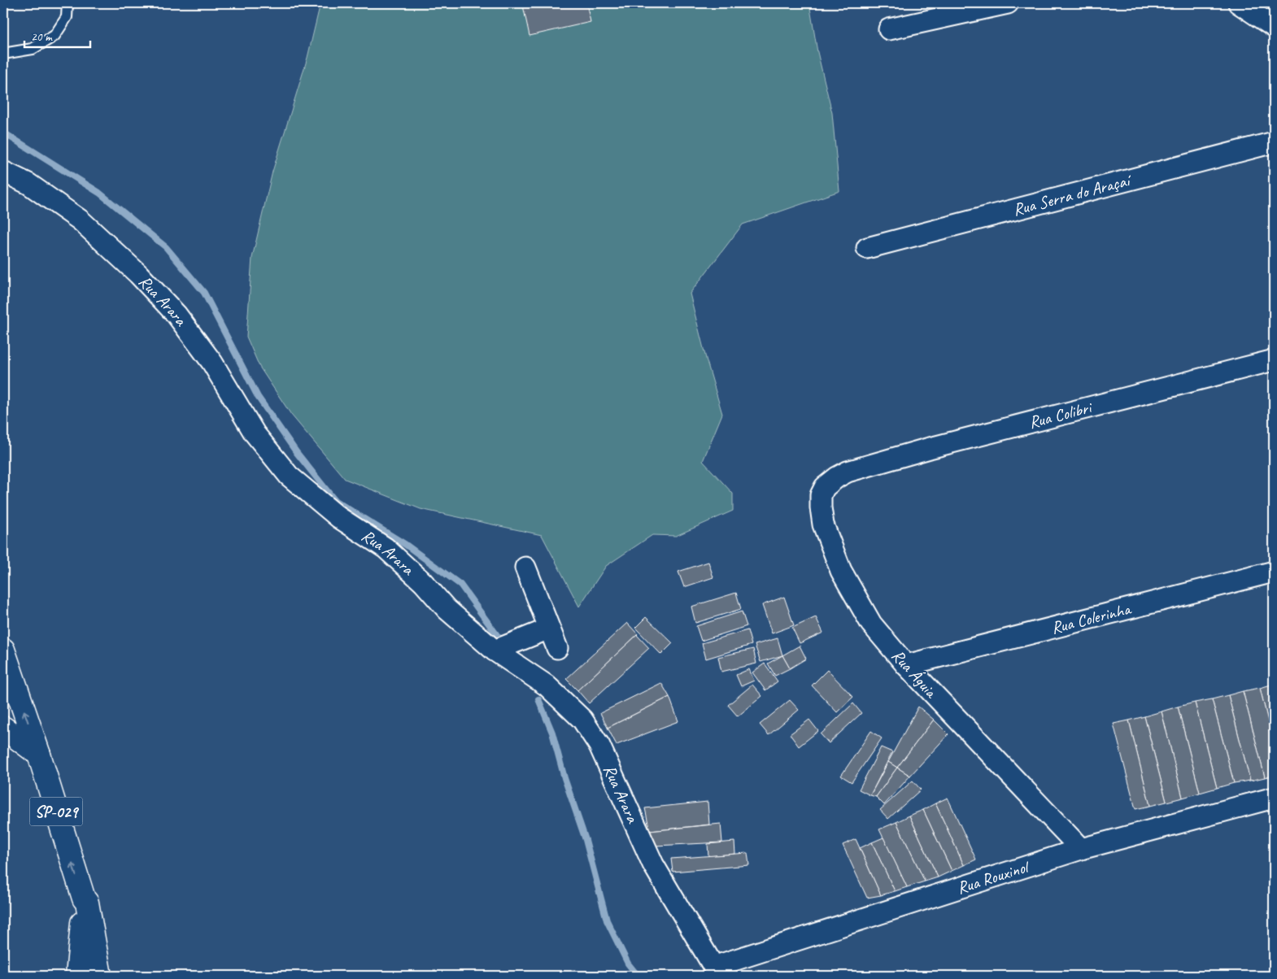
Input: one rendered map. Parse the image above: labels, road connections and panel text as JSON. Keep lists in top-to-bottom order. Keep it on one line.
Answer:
{"streets":{"highway":["SP-029"],"street":["Rua Serra do Araçaí","Rua Arara","Rua Colibri","Rua Colerinha","Rua Águia","Rua Rouxinol"]},"crossings":[["Rua Arara","Rua Rouxinol"],["Rua Colibri","Rua Águia"],["Rua Colerinha","Rua Águia"],["Rua Águia","Rua Rouxinol"]],"scale_bar":"20 m"}
